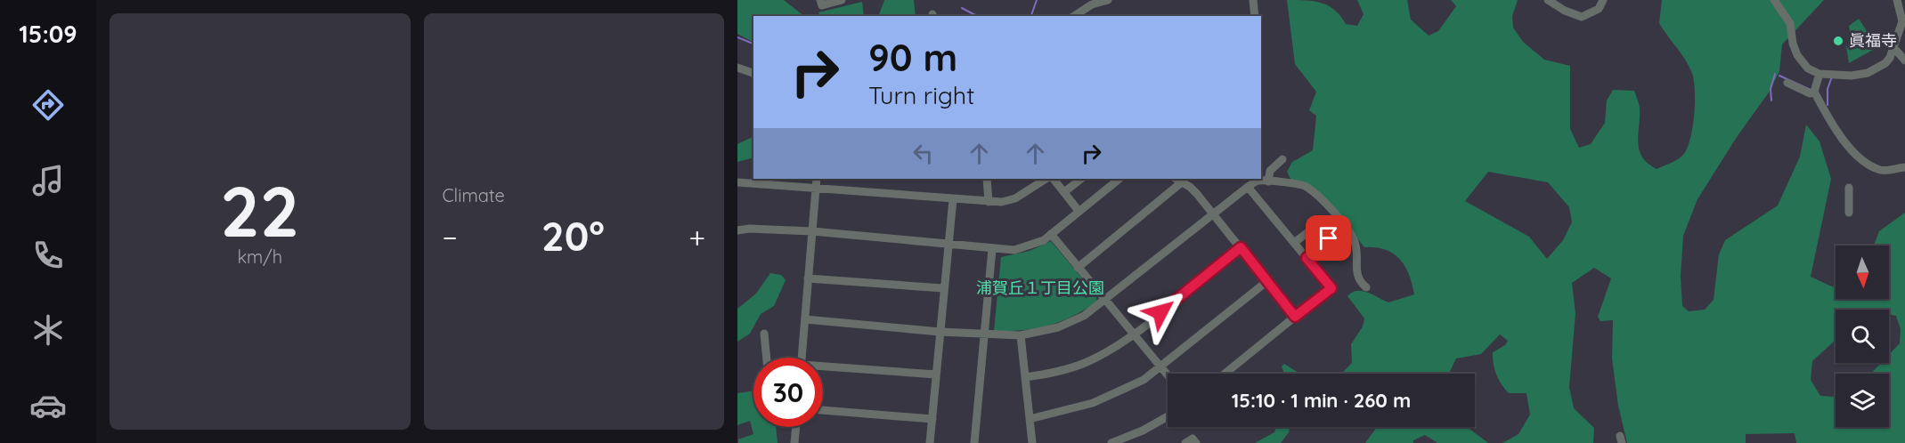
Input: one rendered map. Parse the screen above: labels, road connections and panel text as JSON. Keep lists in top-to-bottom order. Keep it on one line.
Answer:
{"parks":["浦賀丘１丁目公園"],"places":["眞福寺"],"north":"bottom","page":{"tabs":"15:09","tile":[["22","km/h"],"Climate"],"turn":["90 m","Turn right"],"heat":["−","20°","+"],"limit":"30","trip":"15:10 · 1 min · 260 m"}}
